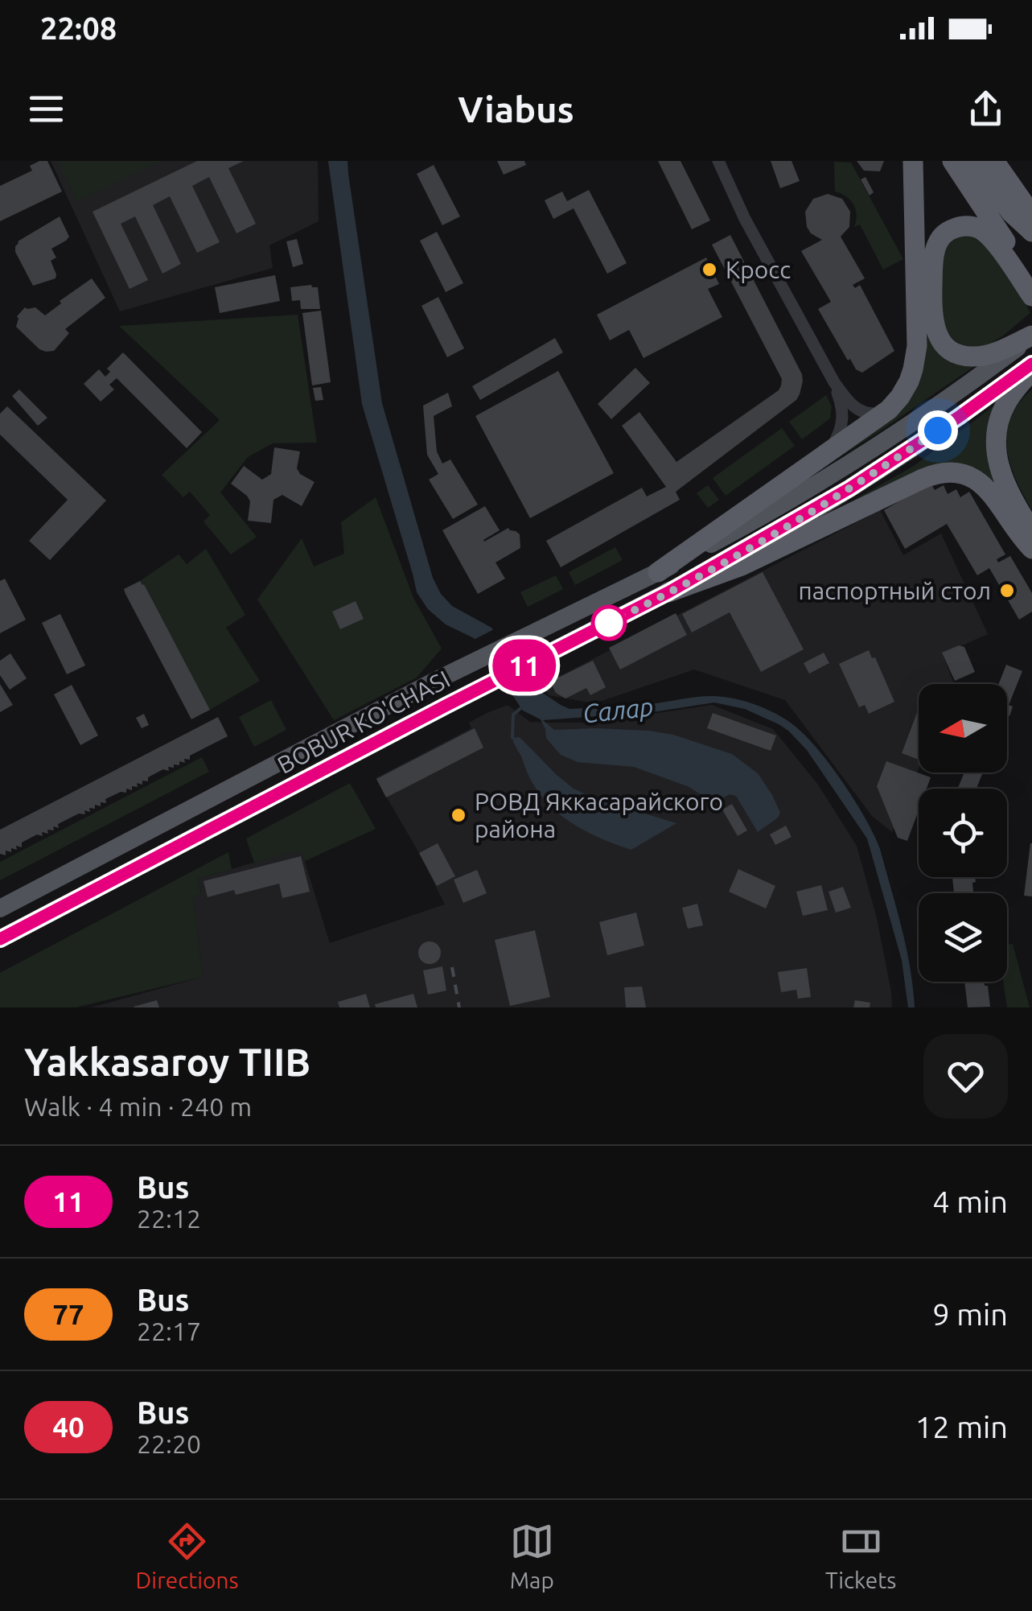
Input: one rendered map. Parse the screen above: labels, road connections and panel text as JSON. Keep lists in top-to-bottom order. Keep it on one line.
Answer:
{"streets":{"main road":["BOBUR KO'CHASI"]},"water":["Салар"],"places":["Кросс","паспортный стол","РОВД Яккасарайского района"],"lines":["bus line 11"],"north":"left","page":{"status":"22:08","header":"Viabus","on_map":"11","heading":["Yakkasaroy TIIB","Walk · 4 min · 240 m"],"list":[{"mark":"11","name":"Bus","note":"22:12","value":"4 min"},{"mark":"77","name":"Bus","note":"22:17","value":"9 min"},{"mark":"40","name":"Bus","note":"22:20","value":"12 min"}],"tabs":["Directions","Map","Tickets"]}}
